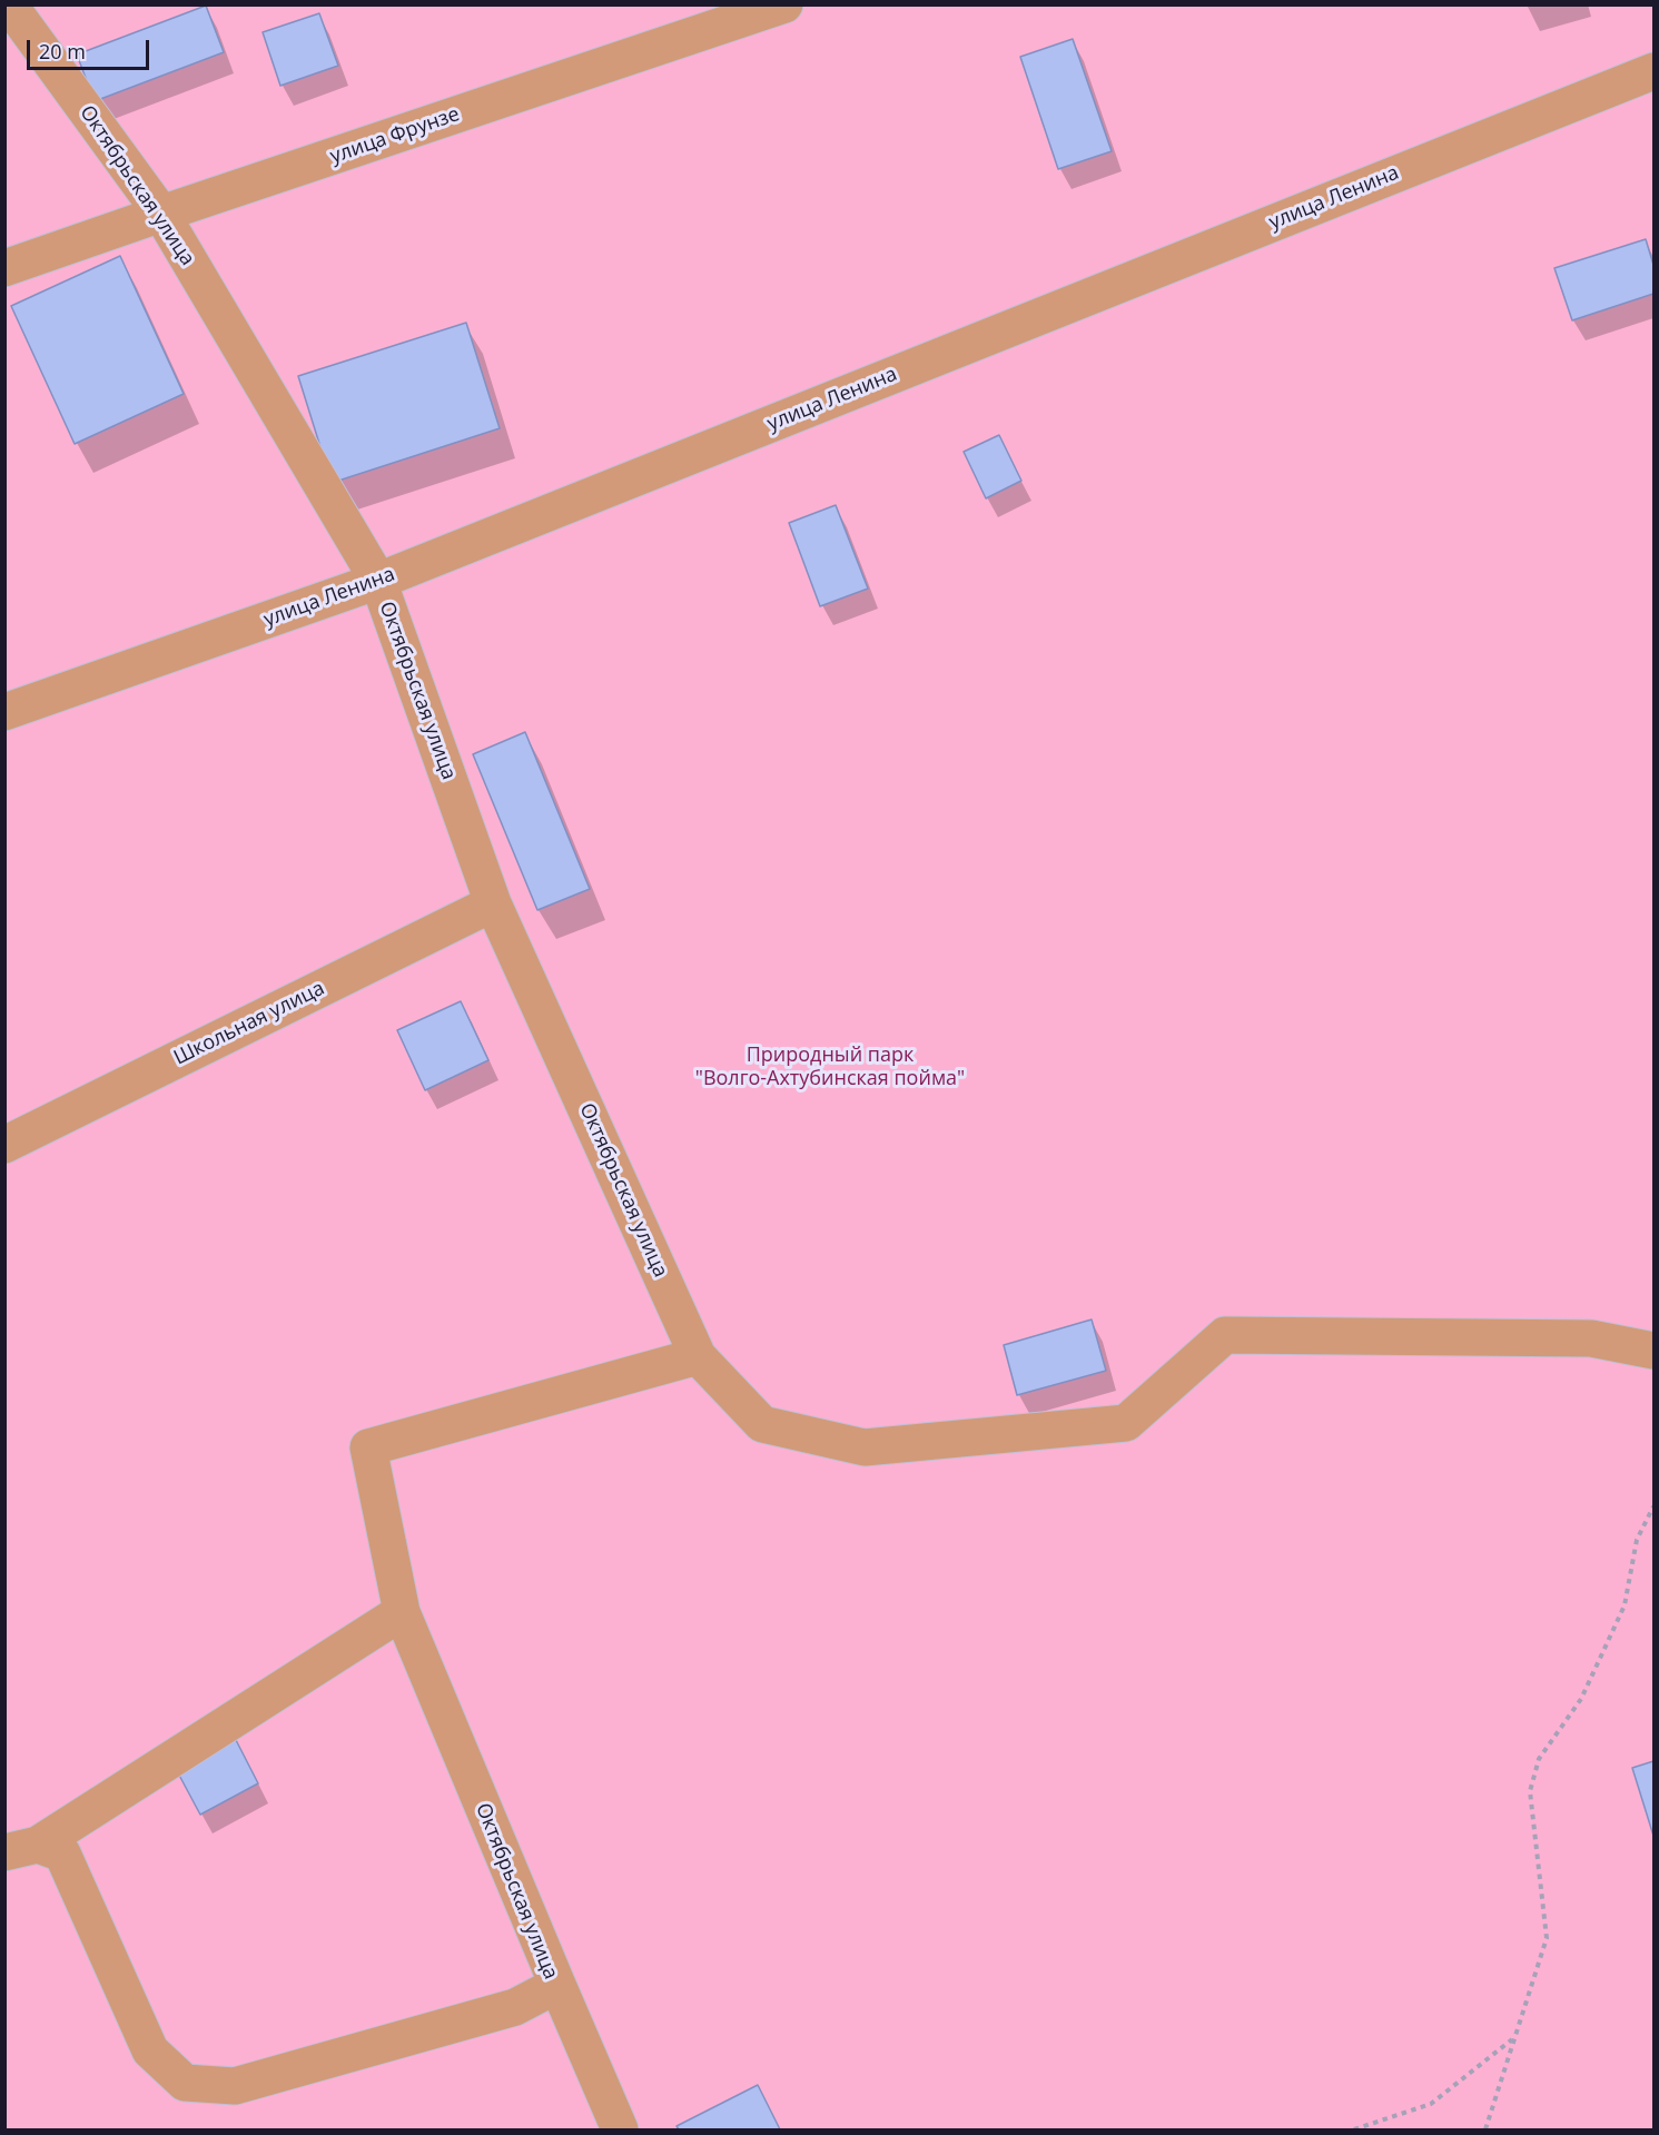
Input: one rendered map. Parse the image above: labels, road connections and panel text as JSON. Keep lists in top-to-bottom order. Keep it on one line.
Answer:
{"streets":{"street":["улица Фрунзе","Октябрьская улица","улица Ленина","Школьная улица"]},"crossings":[["улица Фрунзе","Октябрьская улица"],["Октябрьская улица","улица Ленина"],["Октябрьская улица","Школьная улица"]],"parks":["Природный парк \"Волго-Ахтубинская пойма\""],"scale_bar":"20 m"}
